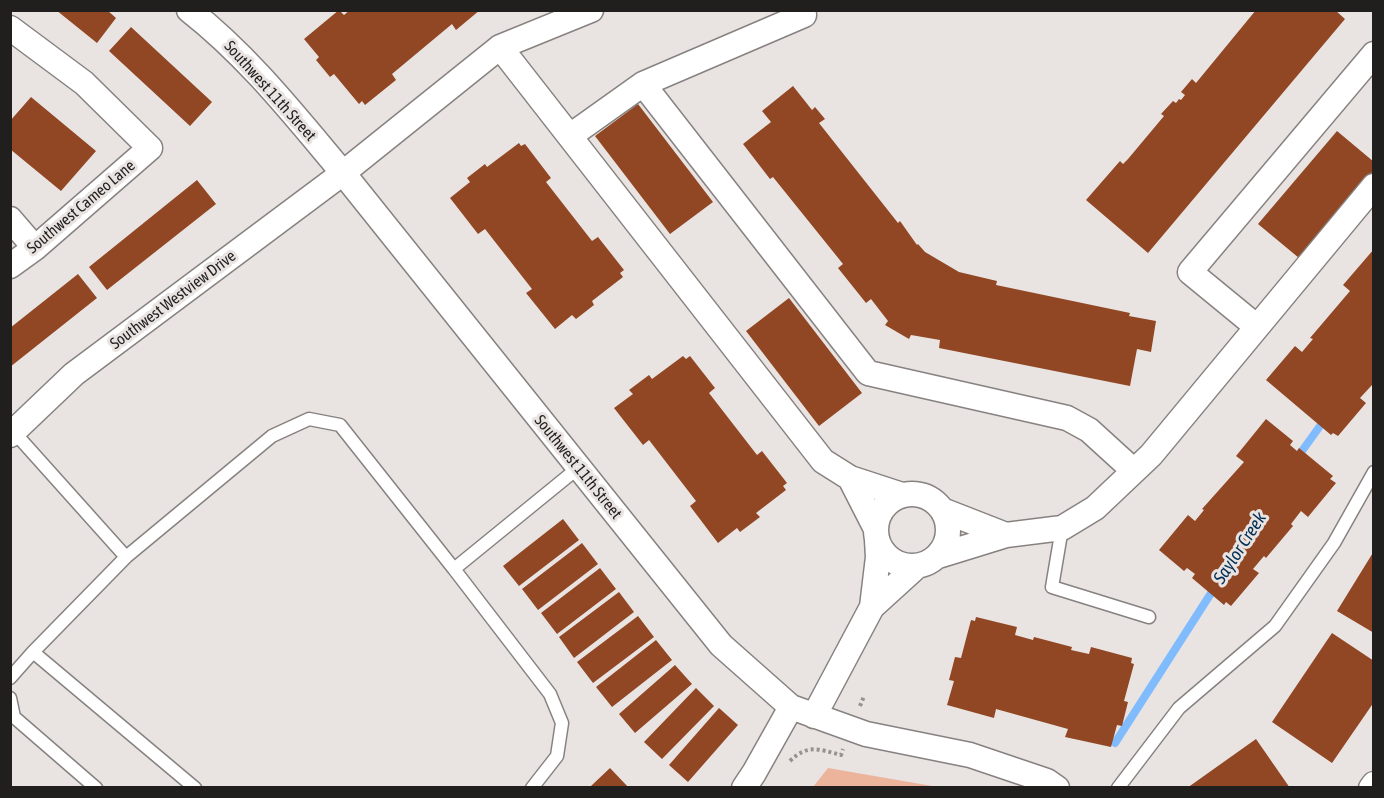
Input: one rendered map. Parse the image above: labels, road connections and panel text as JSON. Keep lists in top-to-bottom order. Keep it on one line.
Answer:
{"streets":{"street":["Southwest 11th Street","Southwest Cameo Lane","Southwest Westview Drive"]},"crossings":[["Southwest 11th Street","Southwest Westview Drive"]],"water":["Saylor Creek"]}
